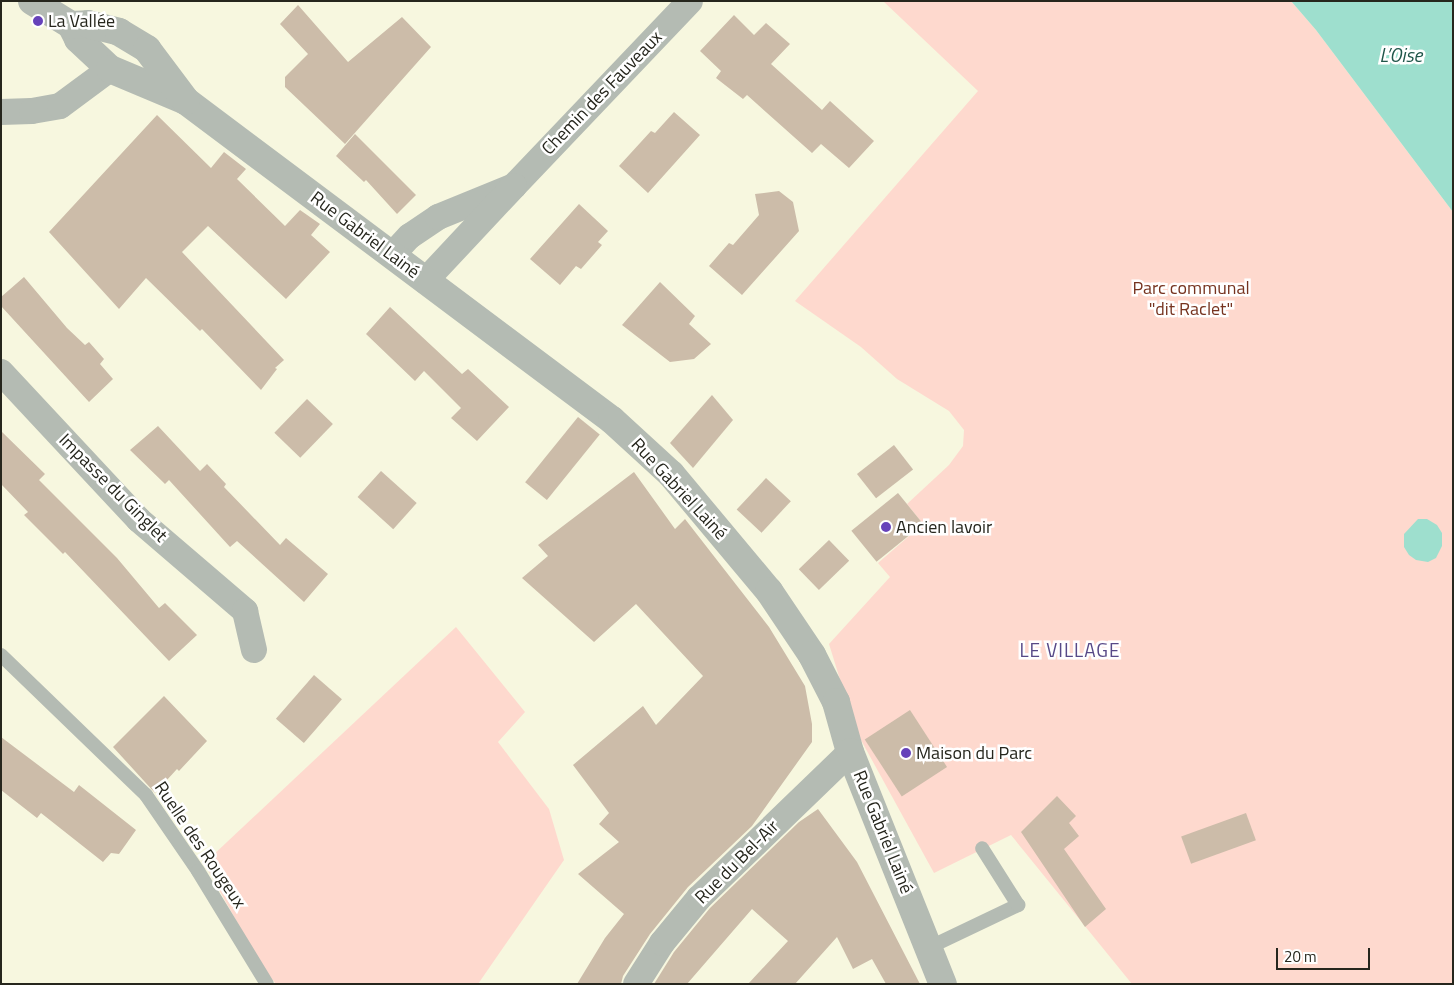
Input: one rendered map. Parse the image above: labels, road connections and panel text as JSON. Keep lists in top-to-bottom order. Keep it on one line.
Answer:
{"streets":{"street":["Chemin des Fauveaux","Rue Gabriel Lainé","Impasse du Ginglet","Rue du Bel-Air"],"lane":["Ruelle des Rougeux"]},"crossings":[["Chemin des Fauveaux","Rue Gabriel Lainé"],["Rue Gabriel Lainé","Rue du Bel-Air"]],"districts":["LE VILLAGE"],"water":["L’Oise"],"parks":["Parc communal \"dit Raclet\""],"places":["La Vallée","Ancien lavoir","Maison du Parc"],"scale_bar":"20 m"}
